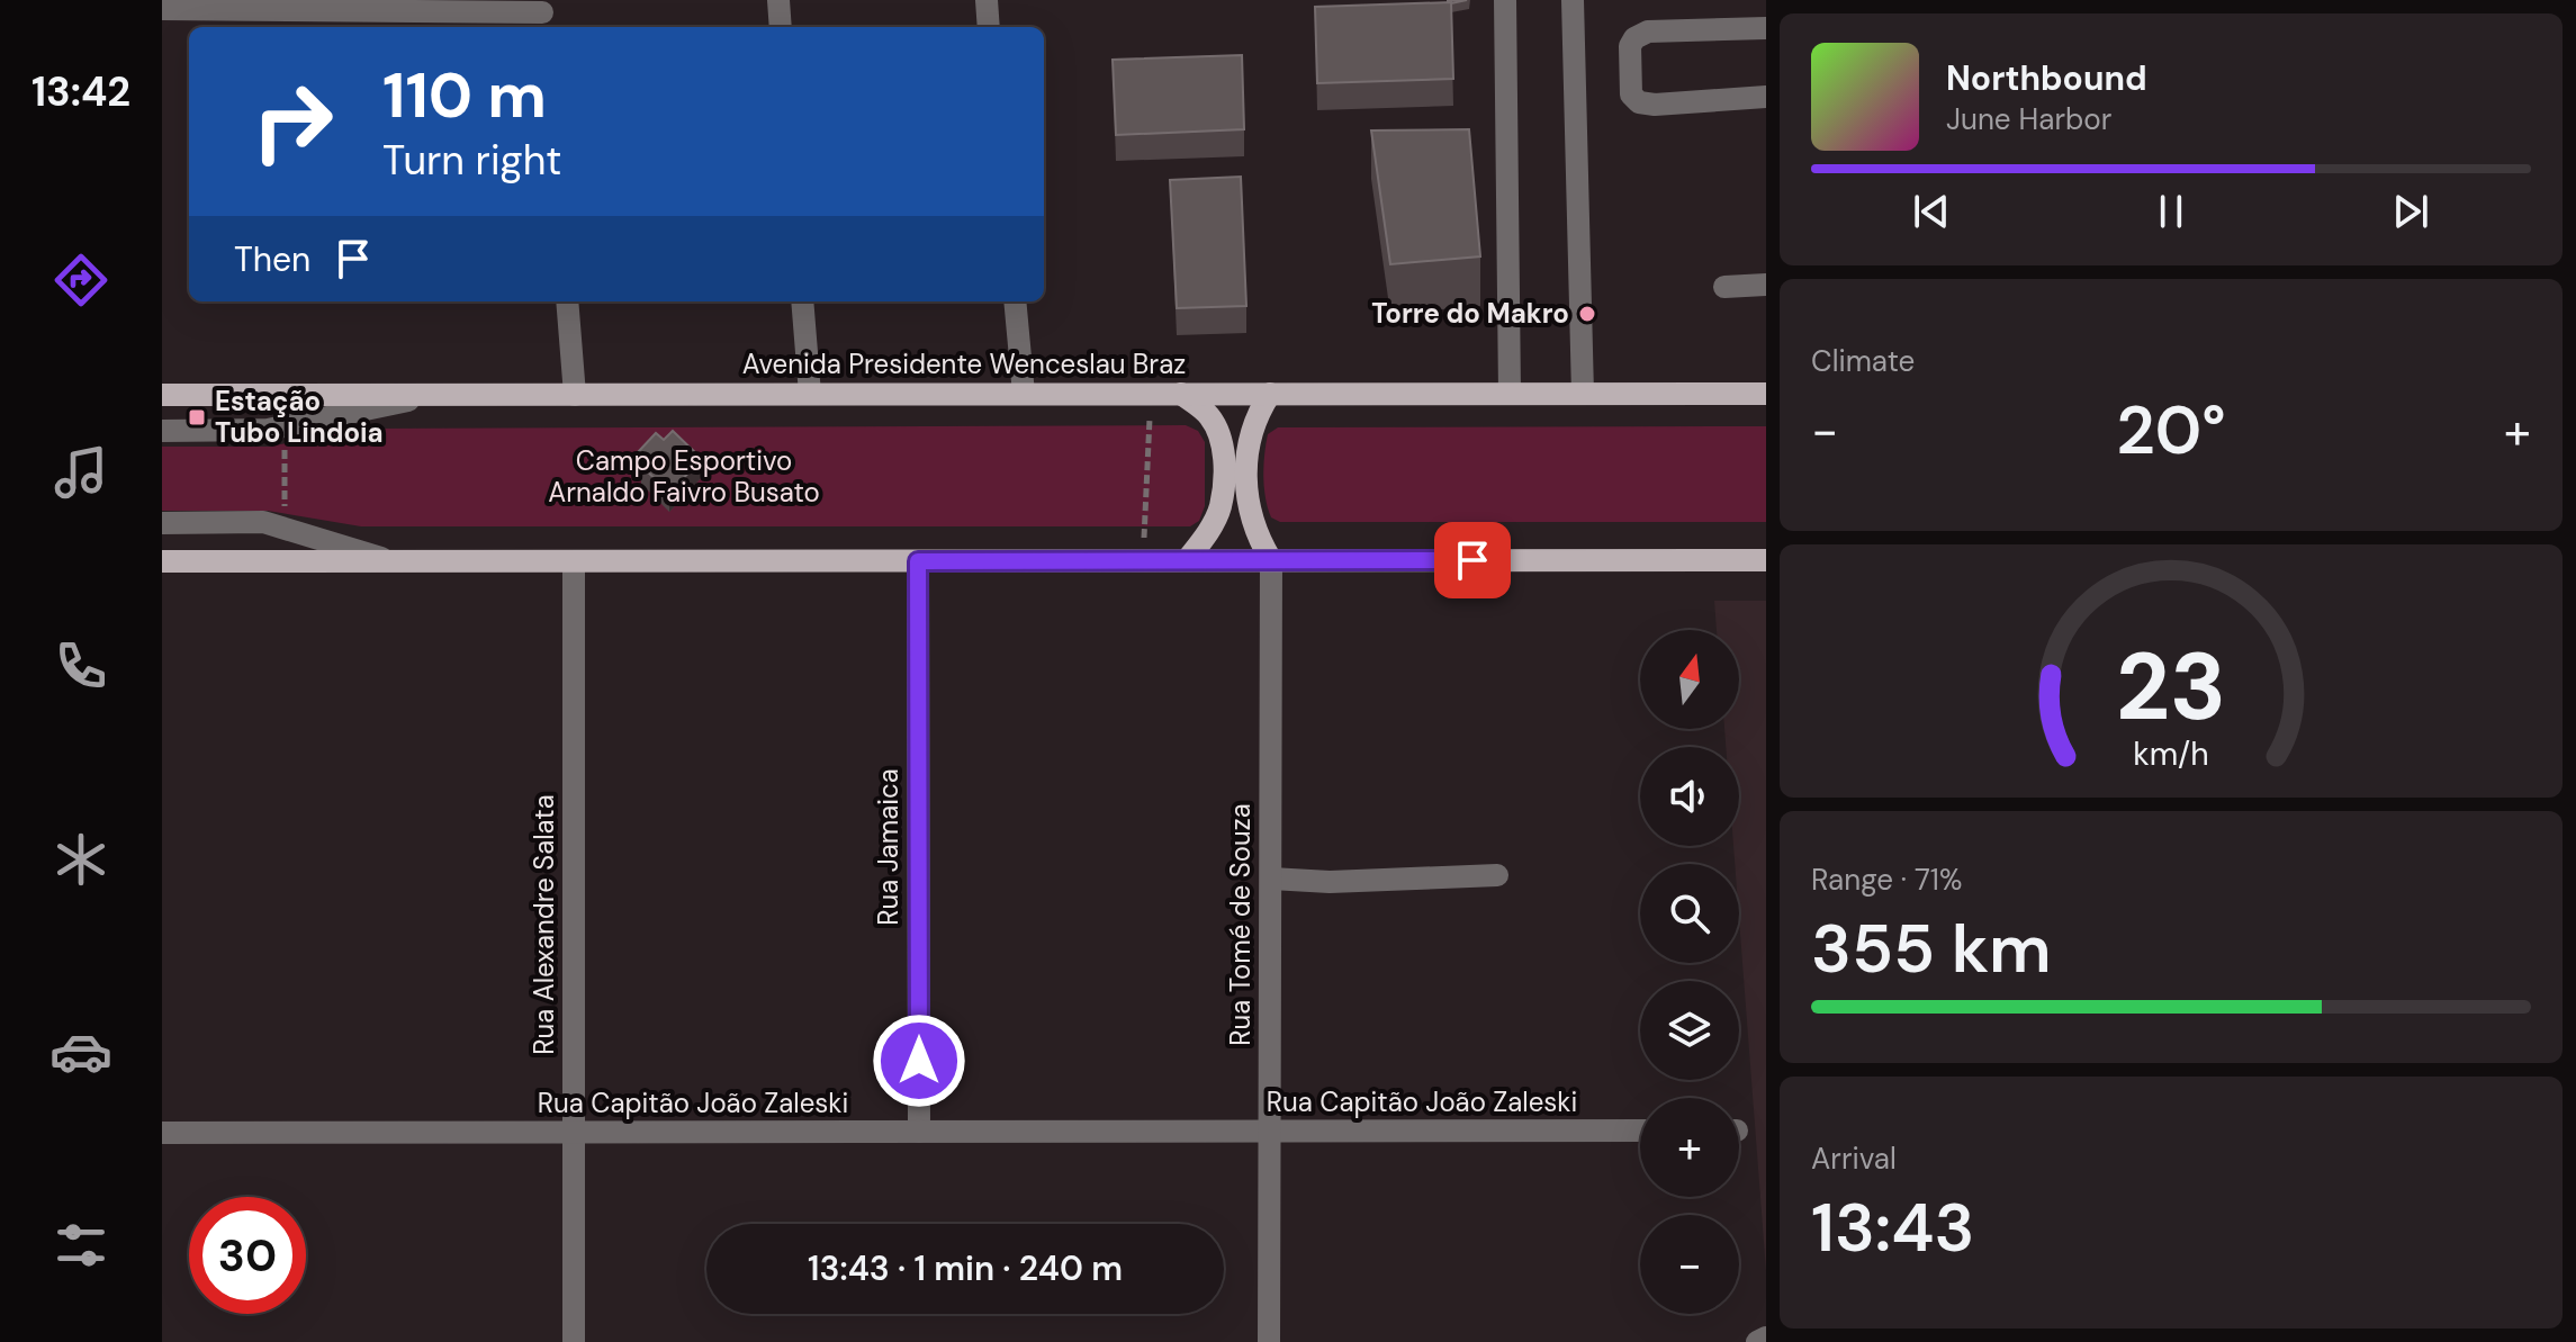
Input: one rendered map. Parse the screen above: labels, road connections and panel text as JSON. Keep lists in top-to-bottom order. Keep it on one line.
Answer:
{"streets":{"main road":["Avenida Presidente Wenceslau Braz"],"street":["Rua Jamaica","Rua Alexandre Salata","Rua Tomé de Souza","Rua Capitão João Zaleski"]},"crossings":[["Rua Jamaica","Rua Capitão João Zaleski"],["Rua Alexandre Salata","Rua Capitão João Zaleski"],["Rua Tomé de Souza","Rua Capitão João Zaleski"]],"parks":["Campo Esportivo Arnaldo Faivro Busato"],"places":{"other":["Torre do Makro"],"transit":["Estação Tubo Lindoia"]},"north":"top","page":{"tabs":"13:42","turn":["110 m","Turn right"],"song":["Northbound","June Harbor"],"then":"Then","tile":["Climate",["Range · 71%","355 km"],["Arrival","13:43"]],"heat":["−","20°","+"],"map_buttons":["+","−"],"limit":"30","trip":"13:43 · 1 min · 240 m","gauge":["23","km/h"]}}
